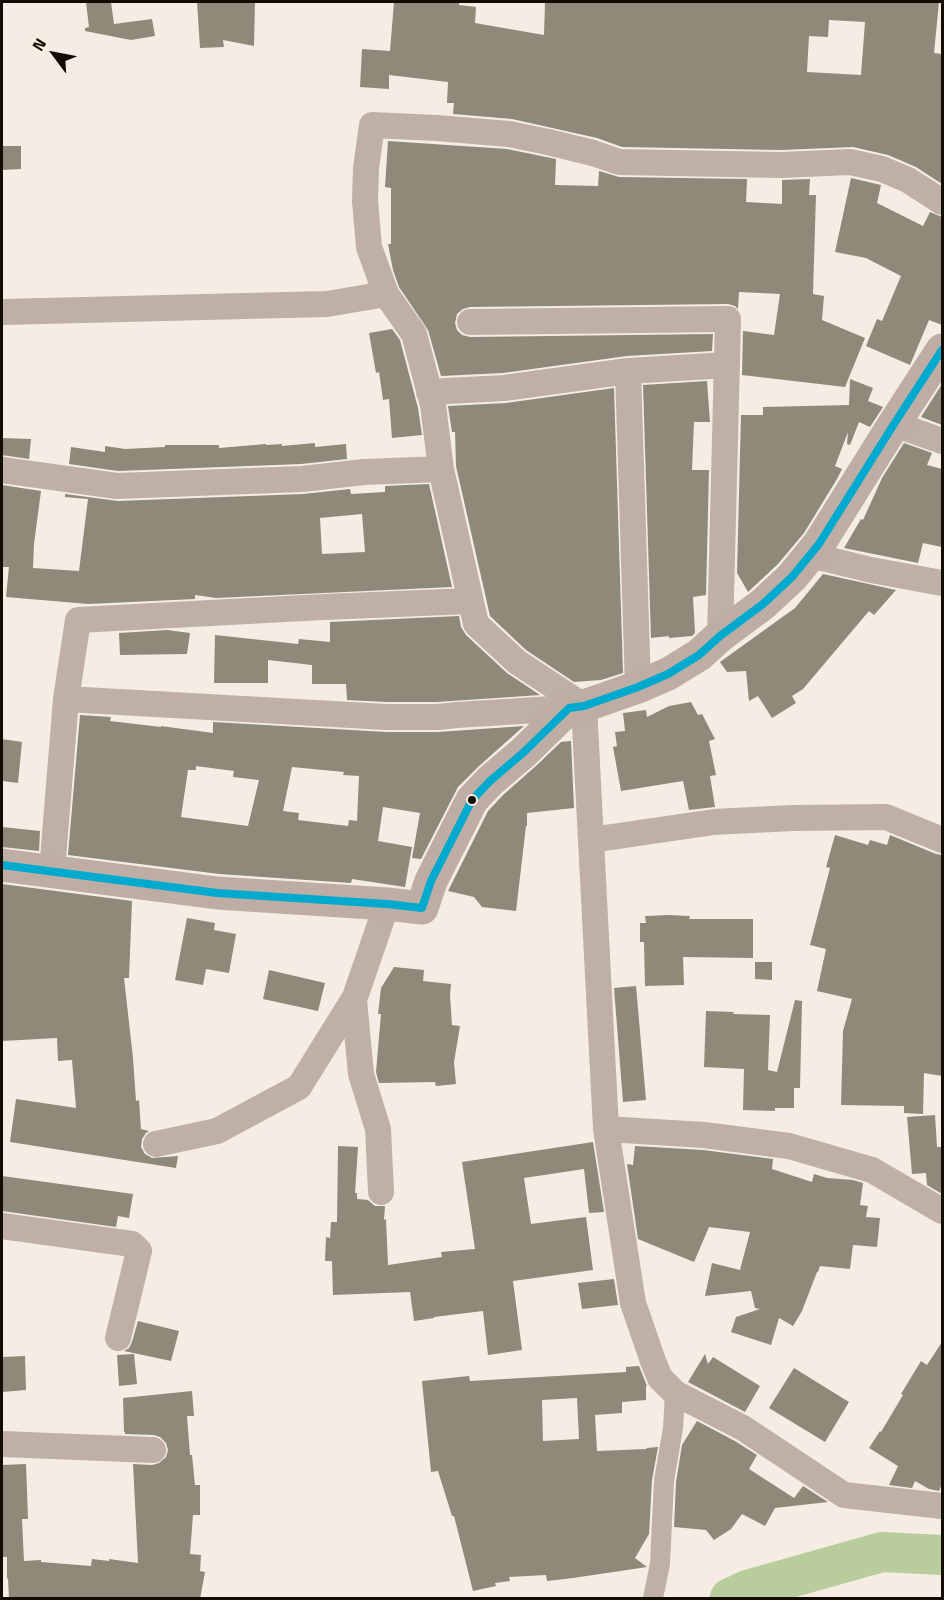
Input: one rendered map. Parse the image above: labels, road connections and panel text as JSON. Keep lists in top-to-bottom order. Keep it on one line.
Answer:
{"north":"top left"}
